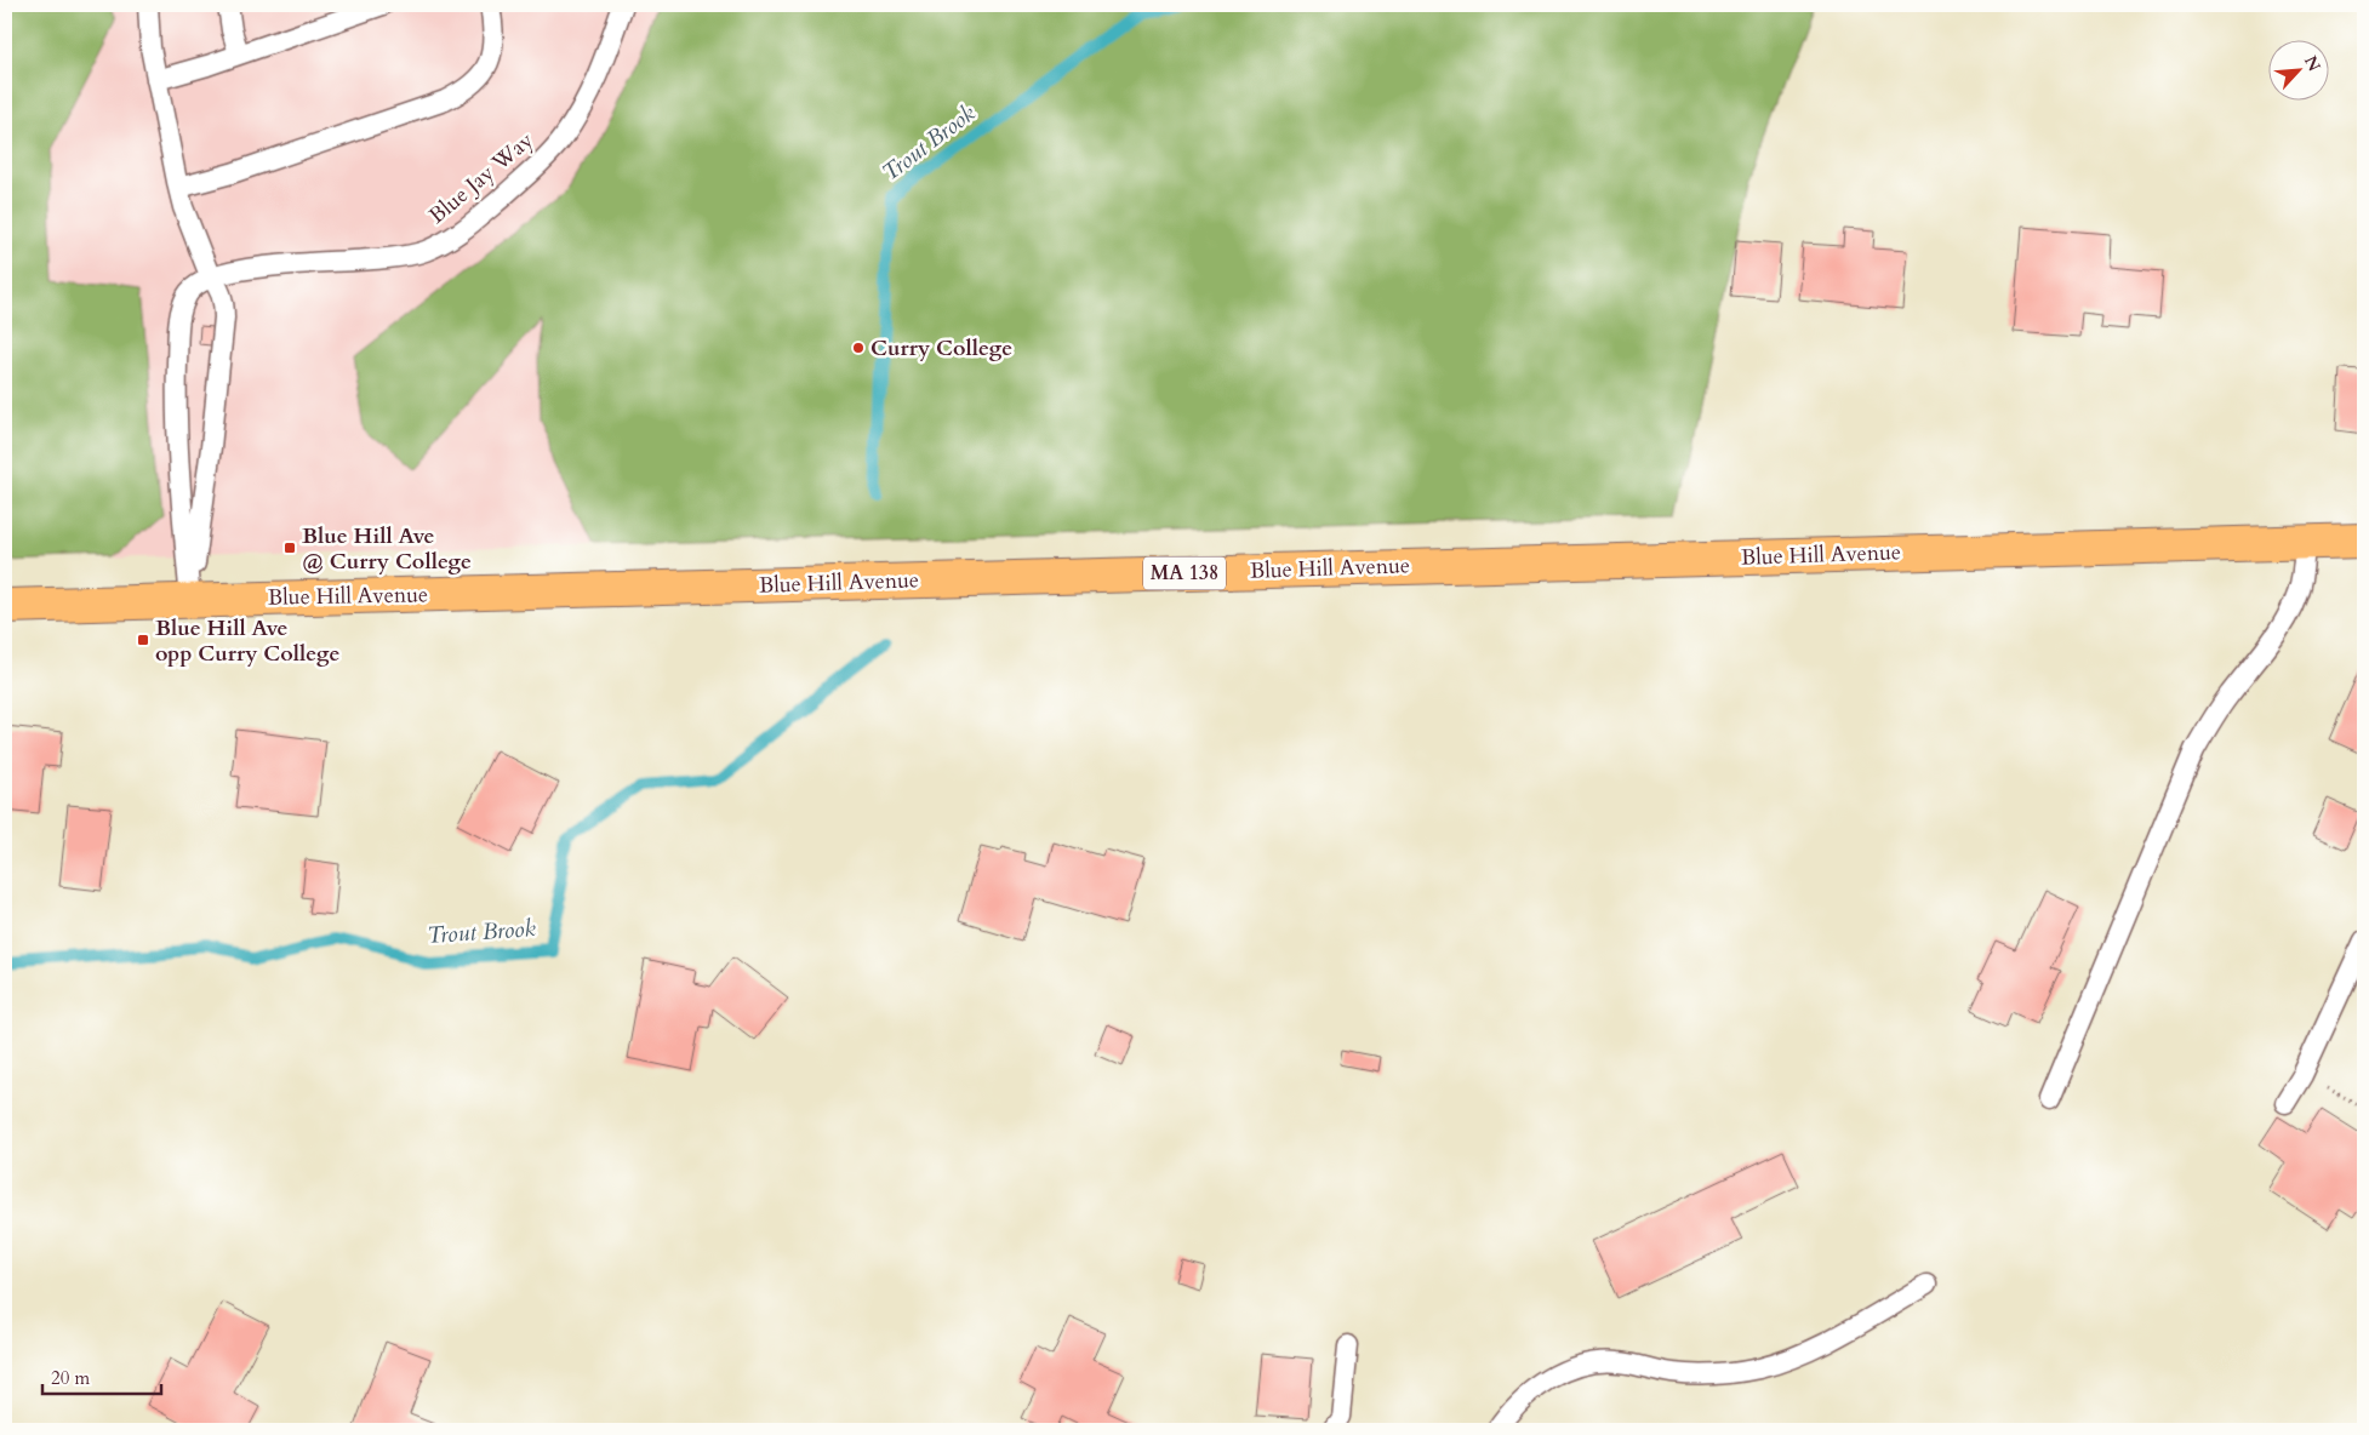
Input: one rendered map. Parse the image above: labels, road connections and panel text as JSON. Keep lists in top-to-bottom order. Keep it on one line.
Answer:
{"streets":{"highway":["Blue Hill Avenue","MA 138"],"lane":["Blue Jay Way"]},"crossings":[["Blue Jay Way","Blue Hill Avenue"]],"water":["Trout Brook"],"places":{"other":["Curry College"],"transit":["Blue Hill Ave @ Curry College","Blue Hill Ave opp Curry College"]},"scale_bar":"20 m","north":"top right"}
